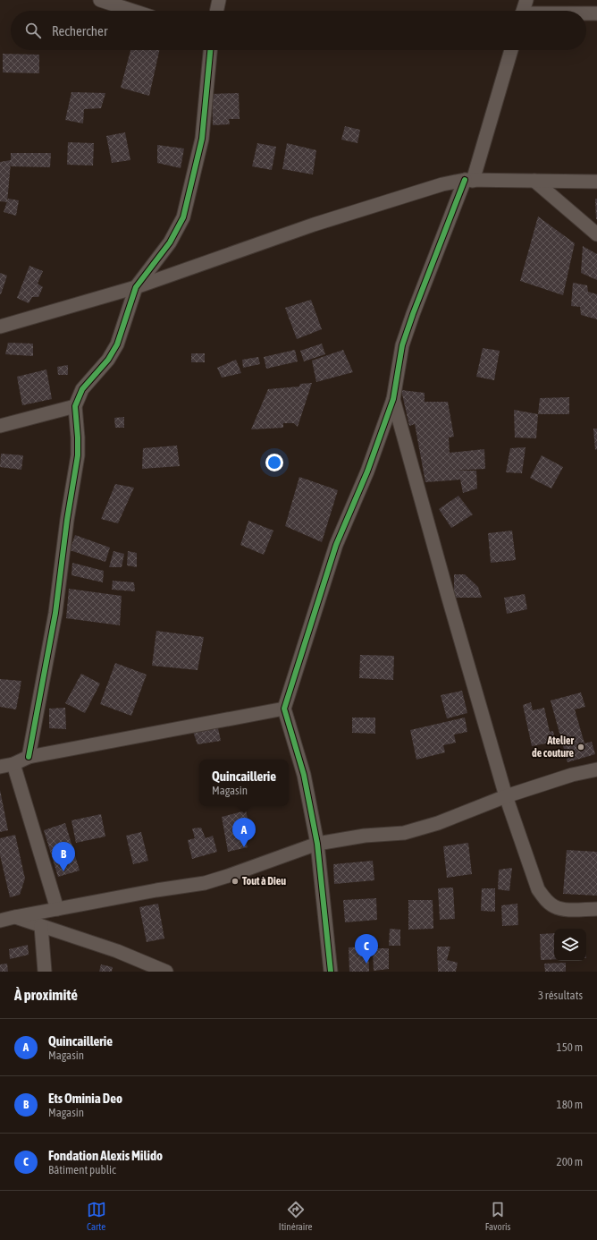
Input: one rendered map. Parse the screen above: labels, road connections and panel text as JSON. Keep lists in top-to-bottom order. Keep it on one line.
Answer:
{"places":["Atelier de couture","Tout à Dieu"],"page":{"search":"Rechercher","popup":["Quincaillerie","Magasin"],"pins":["A","B","C"],"heading":["À proximité","3 résultats"],"list":[{"mark":"A","name":"Quincaillerie","note":"Magasin","value":"150 m"},{"mark":"B","name":"Ets Ominia Deo","note":"Magasin","value":"180 m"},{"mark":"C","name":"Fondation Alexis Milido","note":"Bâtiment public","value":"200 m"}],"nav":["Carte","Itinéraire","Favoris"]}}
